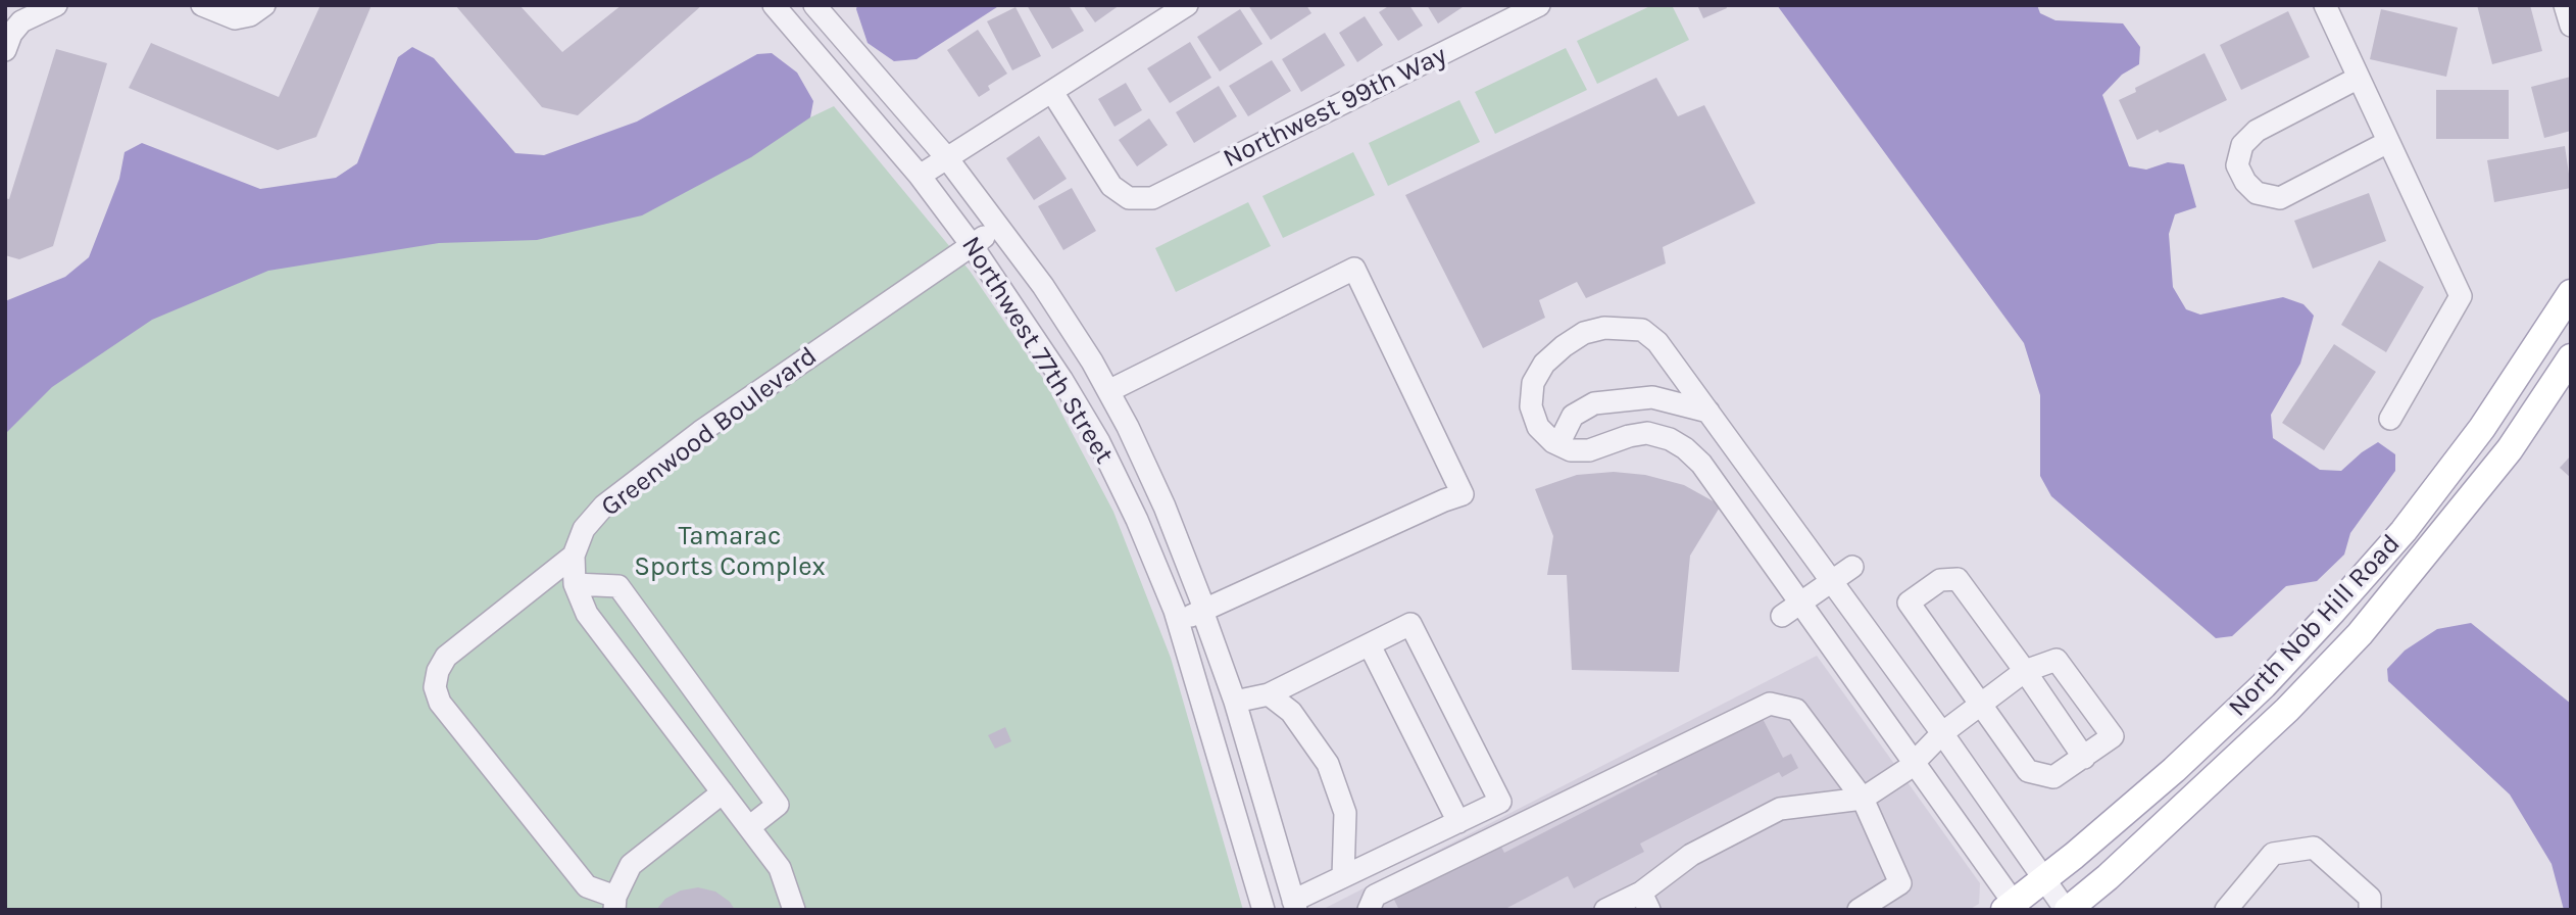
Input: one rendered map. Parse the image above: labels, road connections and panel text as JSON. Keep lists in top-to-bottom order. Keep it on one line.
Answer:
{"streets":{"main road":["North Nob Hill Road"],"street":["Northwest 99th Way","Northwest 77th Street","Greenwood Boulevard"]},"crossings":[["Northwest 77th Street","Greenwood Boulevard"]],"parks":["Tamarac Sports Complex"]}
